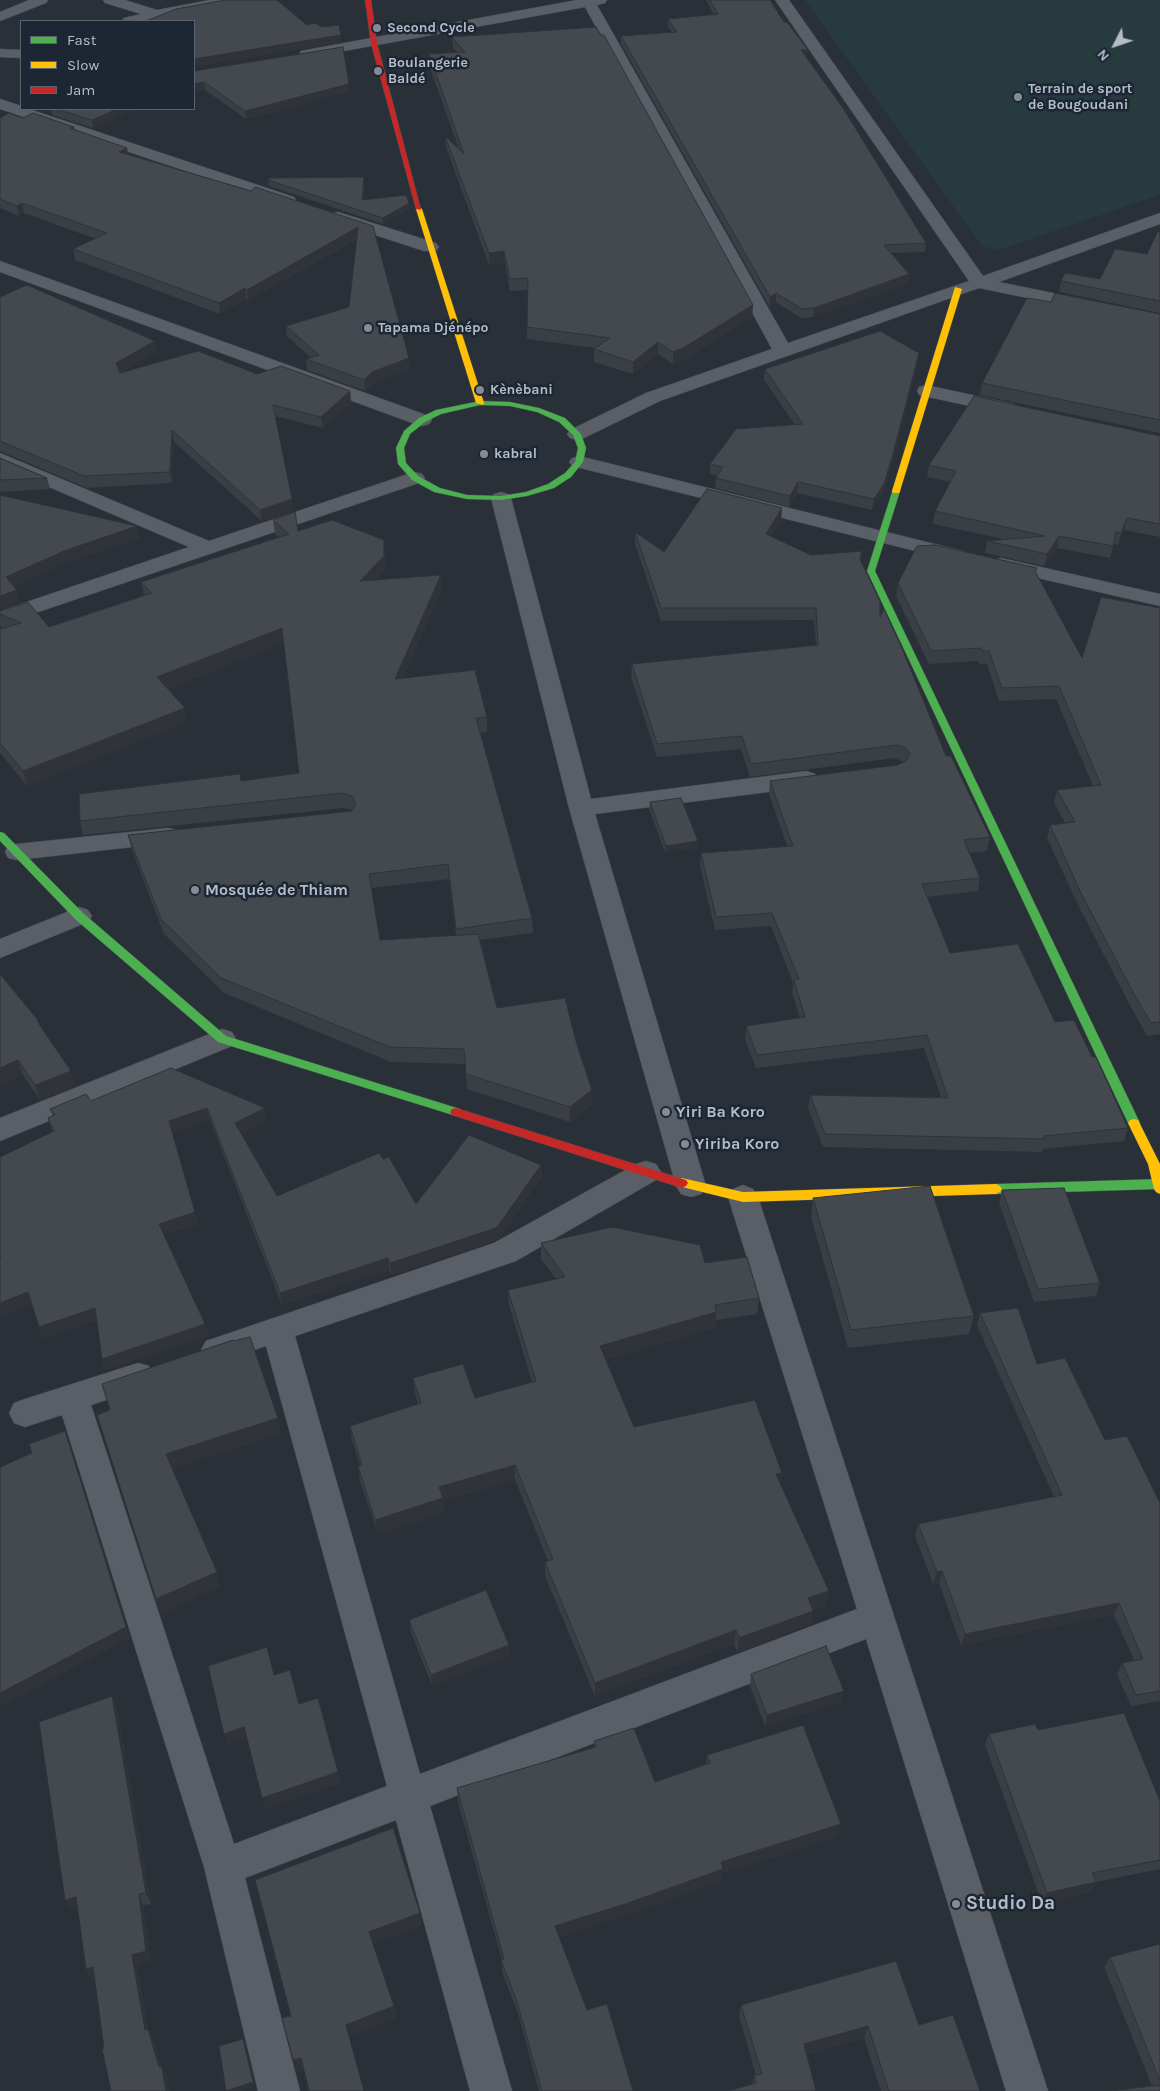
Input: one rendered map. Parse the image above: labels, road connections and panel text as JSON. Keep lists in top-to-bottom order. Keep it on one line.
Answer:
{"places":["Second Cycle","Boulangerie Baldé","Terrain de sport de Bougoudani","Tapama Djénépo","Kènèbani","kabral","Mosquée de Thiam","Yiri Ba Koro","Yiriba Koro","Studio Da"],"legend":["Fast","Slow","Jam"],"north":"bottom left"}
